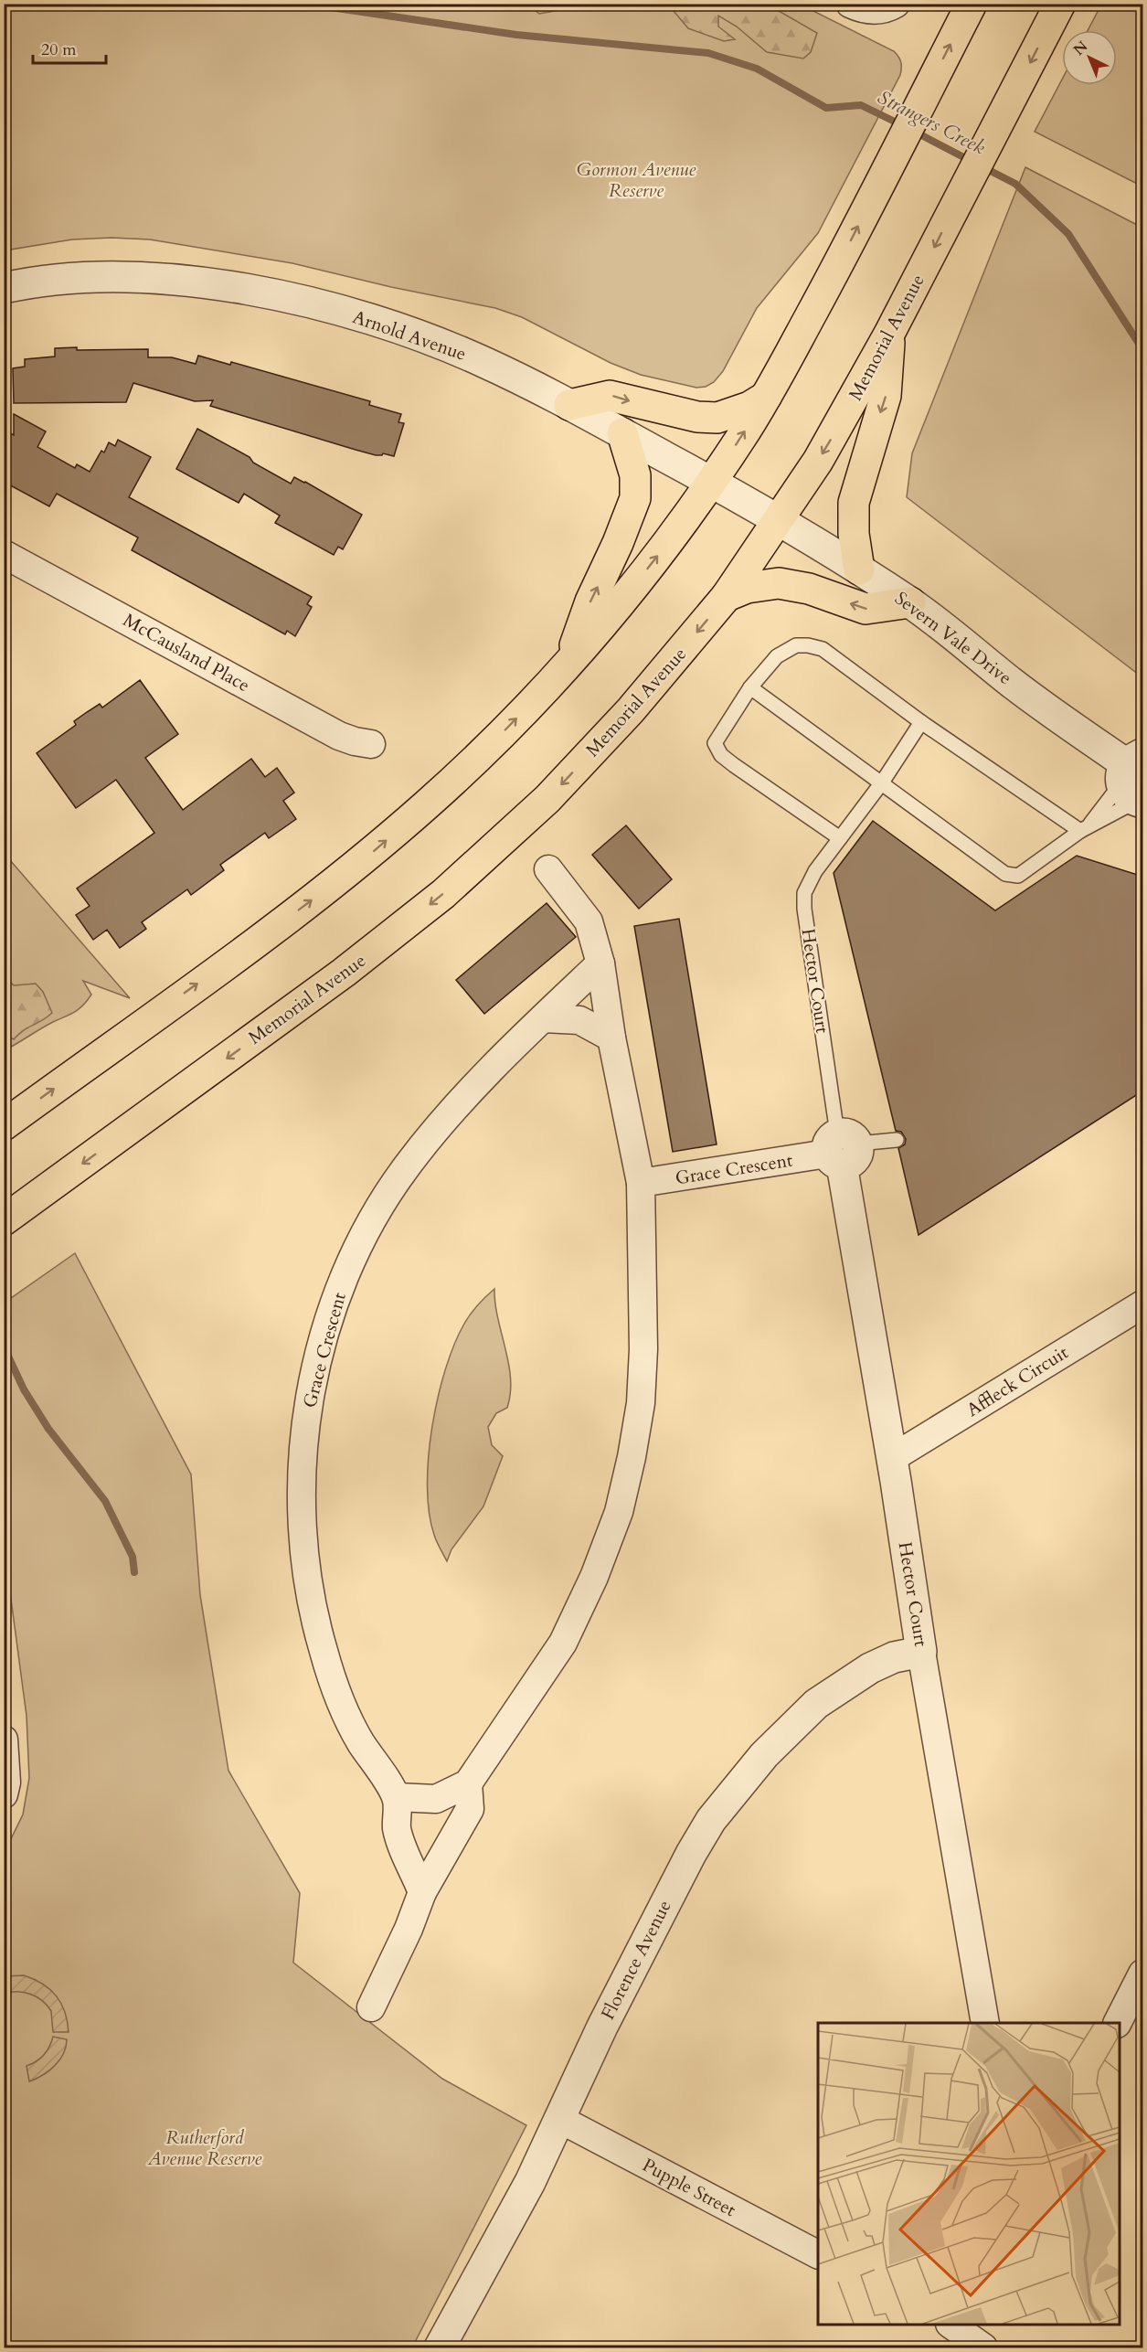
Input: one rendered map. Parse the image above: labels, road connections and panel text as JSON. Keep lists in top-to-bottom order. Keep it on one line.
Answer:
{"streets":{"main road":["Memorial Avenue"],"street":["Arnold Avenue","Severn Vale Drive","McCausland Place","Hector Court","Grace Crescent","Affleck Circuit","Florence Avenue","Pupple Street"]},"crossings":[["Arnold Avenue","Memorial Avenue"],["Arnold Avenue","Severn Vale Drive"],["Memorial Avenue","Severn Vale Drive"],["Hector Court","Grace Crescent"],["Hector Court","Affleck Circuit"],["Hector Court","Florence Avenue"],["Florence Avenue","Pupple Street"]],"water":["Strangers Creek"],"parks":["Gormon Avenue Reserve","Rutherford Avenue Reserve"],"scale_bar":"20 m","north":"top left"}
